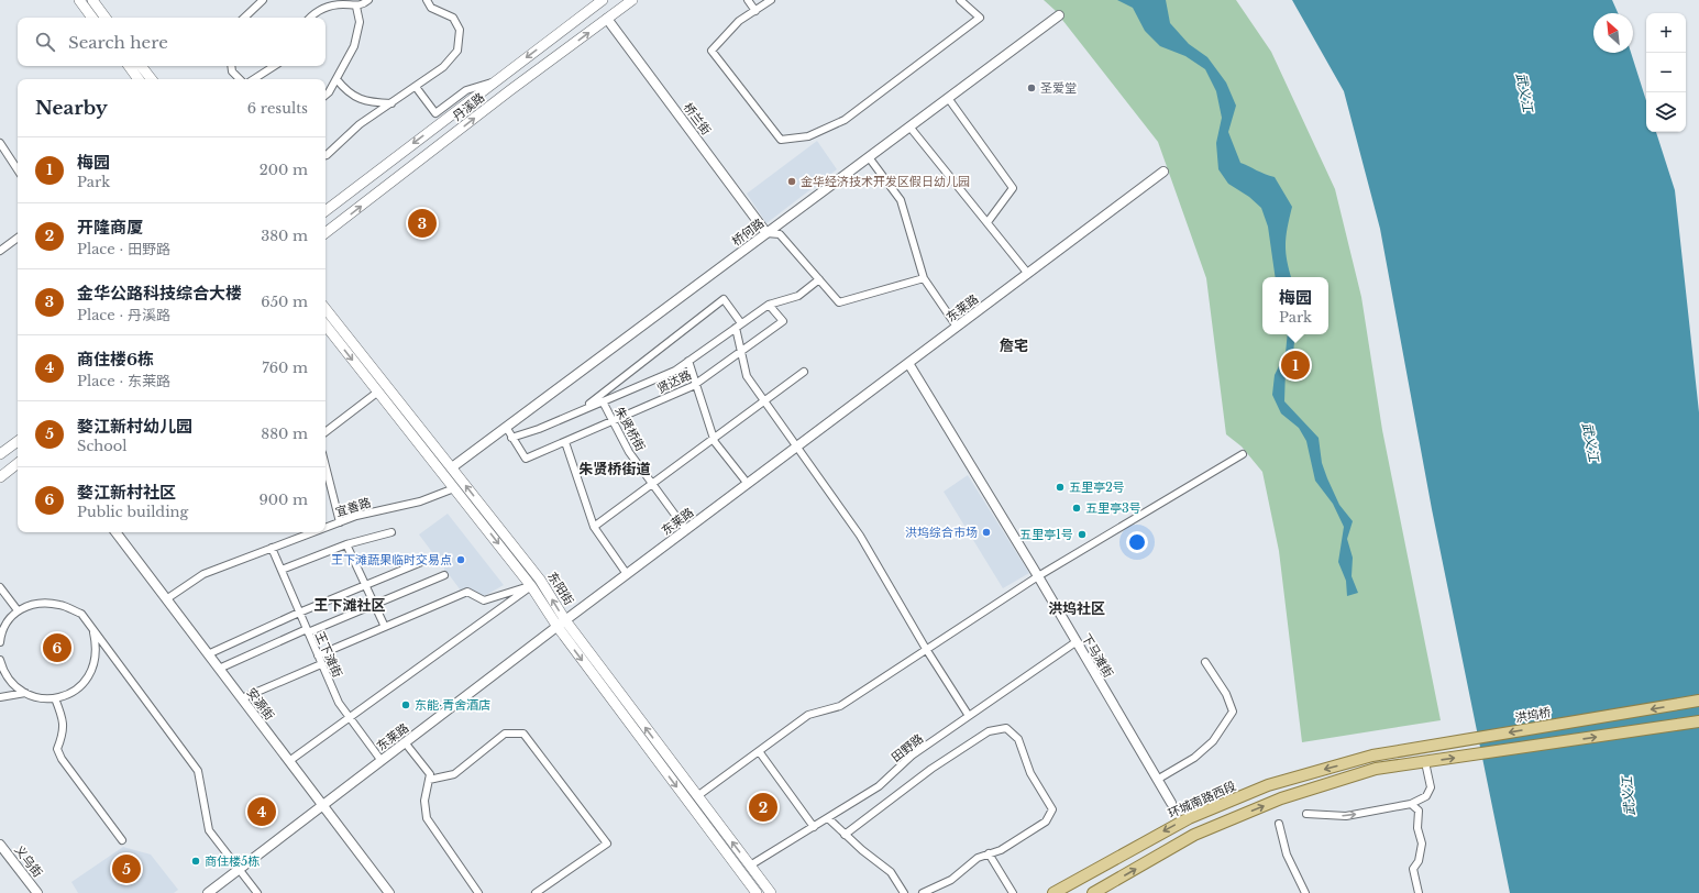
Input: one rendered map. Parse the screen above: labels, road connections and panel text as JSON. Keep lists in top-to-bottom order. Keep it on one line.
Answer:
{"streets":{"main road":["丹溪路","东阳街","洪坞桥","环城南路西段"],"street":["桥兰街","桥何路","东莱路","贤达路","朱贤桥街","宜善路","王下滩街","下马滩街","安源街","田野路","义乌街"]},"crossings":[["丹溪路","桥兰街"],["桥兰街","桥何路"],["桥何路","贤达路"],["桥何路","东阳街"],["东莱路","朱贤桥街"],["东莱路","东阳街"],["东莱路","王下滩街"],["东莱路","下马滩街"],["东莱路","安源街"],["贤达路","朱贤桥街"],["宜善路","东阳街"],["宜善路","王下滩街"],["宜善路","安源街"],["东阳街","田野路"],["下马滩街","田野路"],["洪坞桥","环城南路西段"]],"districts":["詹宅","朱贤桥街道","王下滩社区","洪坞社区"],"water":["武义江"],"places":["圣爱堂","金华经济技术开发区假日幼儿园","五里亭2号","五里亭3号","洪坞综合市场","五里亭1号","王下滩蔬果临时交易点","东能·青舍酒店","商住楼5栋"],"north":"top left","page":{"map_buttons":["+","−"],"search":"Search here","heading":["Nearby","6 results"],"list":[{"mark":"1","name":"梅园","note":"Park","value":"200 m"},{"mark":"2","name":"开隆商厦","note":"Place · 田野路","value":"380 m"},{"mark":"3","name":"金华公路科技综合大楼","note":"Place · 丹溪路","value":"650 m"},{"mark":"4","name":"商住楼6栋","note":"Place · 东莱路","value":"760 m"},{"mark":"5","name":"婺江新村幼儿园","note":"School","value":"880 m"},{"mark":"6","name":"婺江新村社区","note":"Public building","value":"900 m"}],"pins":["3","1","6","2","4","5"],"popup":["梅园","Park"]}}
